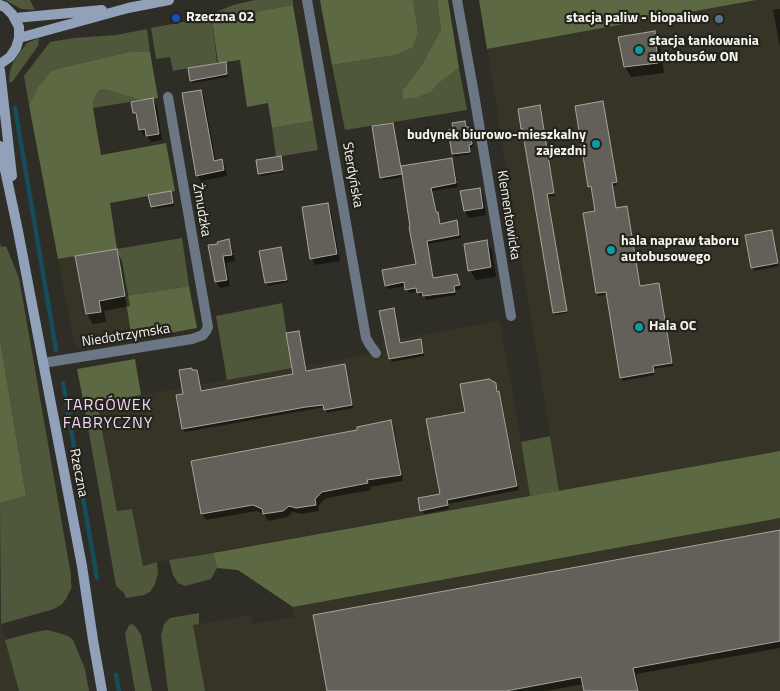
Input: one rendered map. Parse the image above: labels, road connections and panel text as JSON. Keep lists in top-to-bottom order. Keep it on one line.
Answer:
{"streets":{"street":["Sterdyńska","Żmudzka","Klementowicka","Niedotrzymska","Rzeczna"]},"crossings":[["Żmudzka","Niedotrzymska"],["Niedotrzymska","Rzeczna"]],"districts":["TARGÓWEK FABRYCZNY"],"places":["Rzeczna 02","stacja paliw - biopaliwo","stacja tankowania autobusów ON","budynek biurowo-mieszkalny zajezdni","hala napraw taboru autobusowego","Hala OC"]}
